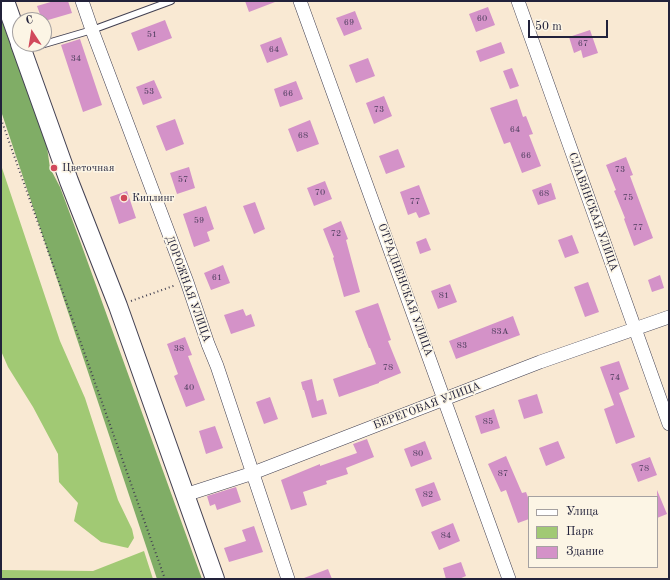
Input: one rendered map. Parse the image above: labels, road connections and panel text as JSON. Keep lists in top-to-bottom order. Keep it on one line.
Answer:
{"streets":{"street":["СЛАВЯНСКАЯ УЛИЦА","ДОРОЖНАЯ УЛИЦА","ОТРАДНЕНСКАЯ УЛИЦА","БЕРЕГОВАЯ УЛИЦА"]},"crossings":[["СЛАВЯНСКАЯ УЛИЦА","БЕРЕГОВАЯ УЛИЦА"],["ДОРОЖНАЯ УЛИЦА","БЕРЕГОВАЯ УЛИЦА"],["ОТРАДНЕНСКАЯ УЛИЦА","БЕРЕГОВАЯ УЛИЦА"]],"places":["Цветочная","Киплинг"],"house_numbers":["60","69","51","67","64","34","53","66","73","64","68","66","73","57","70","68","75","77","59","77","72","61","81","83А","83","38","78","74","40","85","80","78","87","82","84"],"legend":["Улица","Парк","Здание"],"scale_bar":"50 m","north":"top"}
